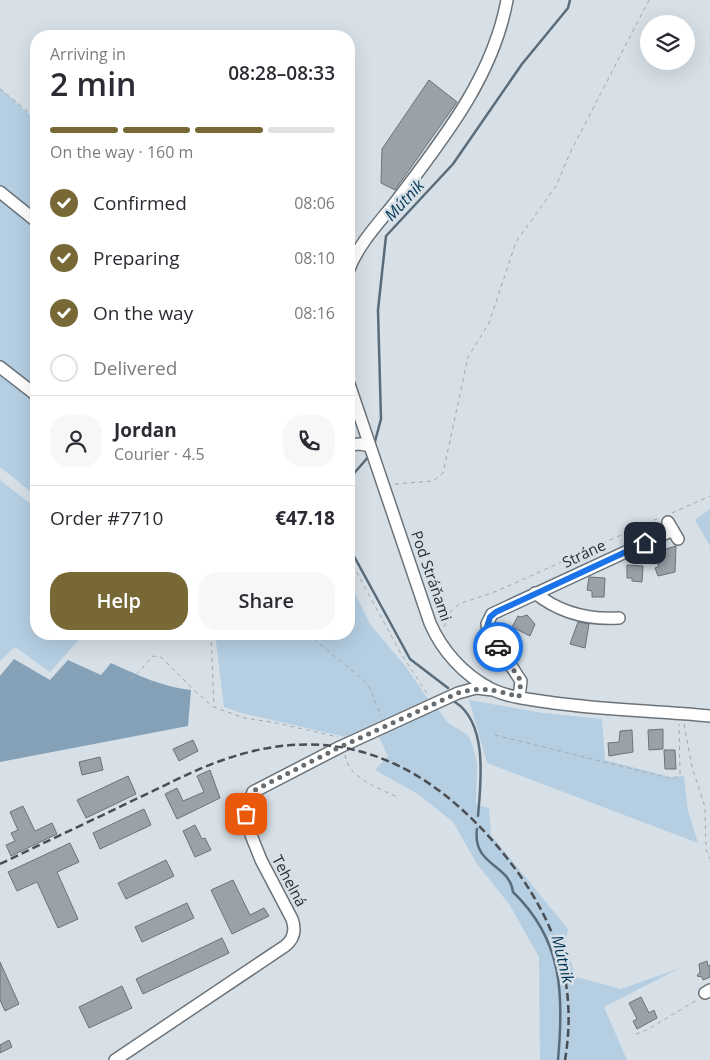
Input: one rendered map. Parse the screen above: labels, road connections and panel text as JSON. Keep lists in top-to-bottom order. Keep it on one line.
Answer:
{"streets":{"street":["Stráne","Pod Stráňami","Tehelná"]},"crossings":[["Stráne","Pod Stráňami"],["Pod Stráňami","Tehelná"]],"water":["Mútnik"],"page":{"heading":["2 min","Arriving in","08:28–08:33"],"panel":["Jordan","Courier · 4.5","Order #7710","€47.18"],"bar":"On the way · 160 m","list":[["Confirmed","08:06"],["Preparing","08:10"],["On the way","08:16"],"Delivered"],"buttons":["Help","Share"]}}
